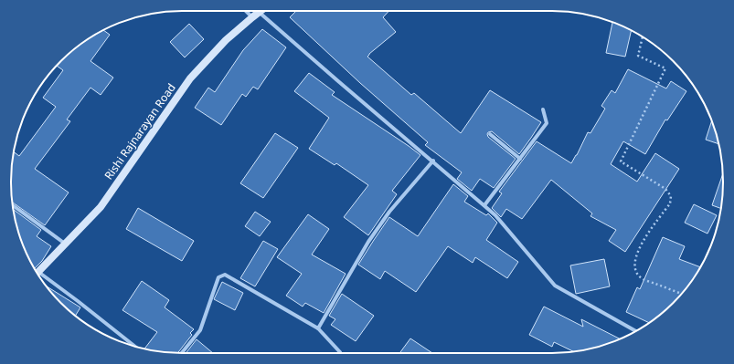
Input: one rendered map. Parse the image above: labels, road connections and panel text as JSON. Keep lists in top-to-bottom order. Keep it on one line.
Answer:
{"streets":{"main road":["Rishi Rajnarayan Road"]}}
